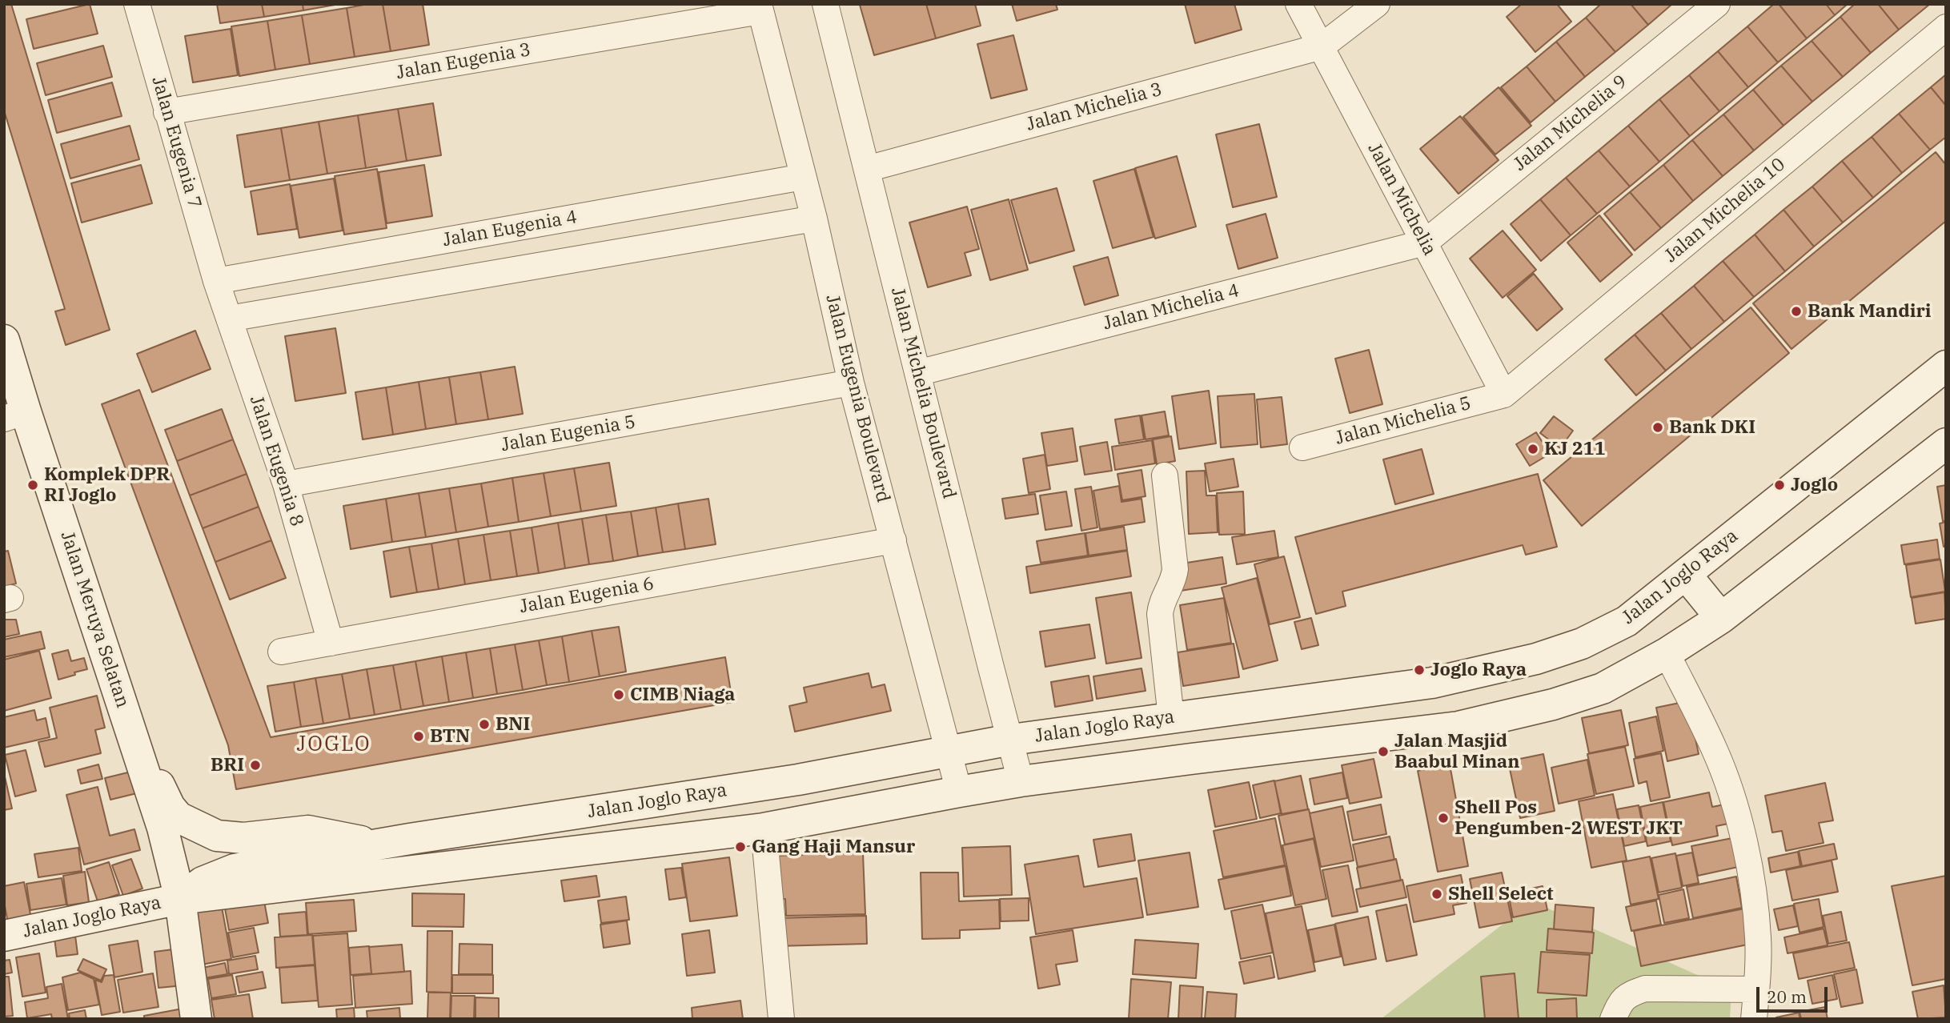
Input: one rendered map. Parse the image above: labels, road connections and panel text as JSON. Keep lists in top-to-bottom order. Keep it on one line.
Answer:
{"streets":{"main road":["Jalan Joglo Raya","Jalan Meruya Selatan"],"street":["Jalan Eugenia 3","Jalan Michelia 3","Jalan Michelia 9","Jalan Eugenia 7","Jalan Michelia","Jalan Michelia 10","Jalan Eugenia 4","Jalan Michelia 4","Jalan Michelia Boulevard","Jalan Eugenia Boulevard","Jalan Michelia 5","Jalan Eugenia 5","Jalan Eugenia 8","Jalan Eugenia 6"]},"crossings":[["Jalan Eugenia 3","Jalan Eugenia 7"],["Jalan Eugenia 3","Jalan Eugenia Boulevard"],["Jalan Michelia 3","Jalan Michelia"],["Jalan Michelia 3","Jalan Michelia Boulevard"],["Jalan Michelia 9","Jalan Michelia"],["Jalan Michelia 9","Jalan Michelia 4"],["Jalan Eugenia 7","Jalan Eugenia 4"],["Jalan Eugenia 7","Jalan Eugenia 8"],["Jalan Michelia","Jalan Michelia 10"],["Jalan Michelia","Jalan Michelia 4"],["Jalan Michelia","Jalan Michelia 5"],["Jalan Michelia 10","Jalan Michelia 5"],["Jalan Eugenia 4","Jalan Eugenia Boulevard"],["Jalan Eugenia 4","Jalan Eugenia 8"],["Jalan Michelia 4","Jalan Michelia Boulevard"],["Jalan Michelia Boulevard","Jalan Joglo Raya"],["Jalan Eugenia Boulevard","Jalan Eugenia 5"],["Jalan Eugenia Boulevard","Jalan Joglo Raya"],["Jalan Eugenia Boulevard","Jalan Eugenia 6"],["Jalan Eugenia 5","Jalan Eugenia 8"],["Jalan Eugenia 8","Jalan Eugenia 6"],["Jalan Joglo Raya","Jalan Meruya Selatan"]],"districts":["JOGLO"],"places":["Bank Mandiri","Bank DKI","KJ 211","Komplek DPR RI Joglo","Joglo","Joglo Raya","CIMB Niaga","BNI","BTN","Jalan Masjid Baabul Minan","BRI","Shell Pos Pengumben-2 WEST JKT","Gang Haji Mansur","Shell Select"],"scale_bar":"20 m"}
